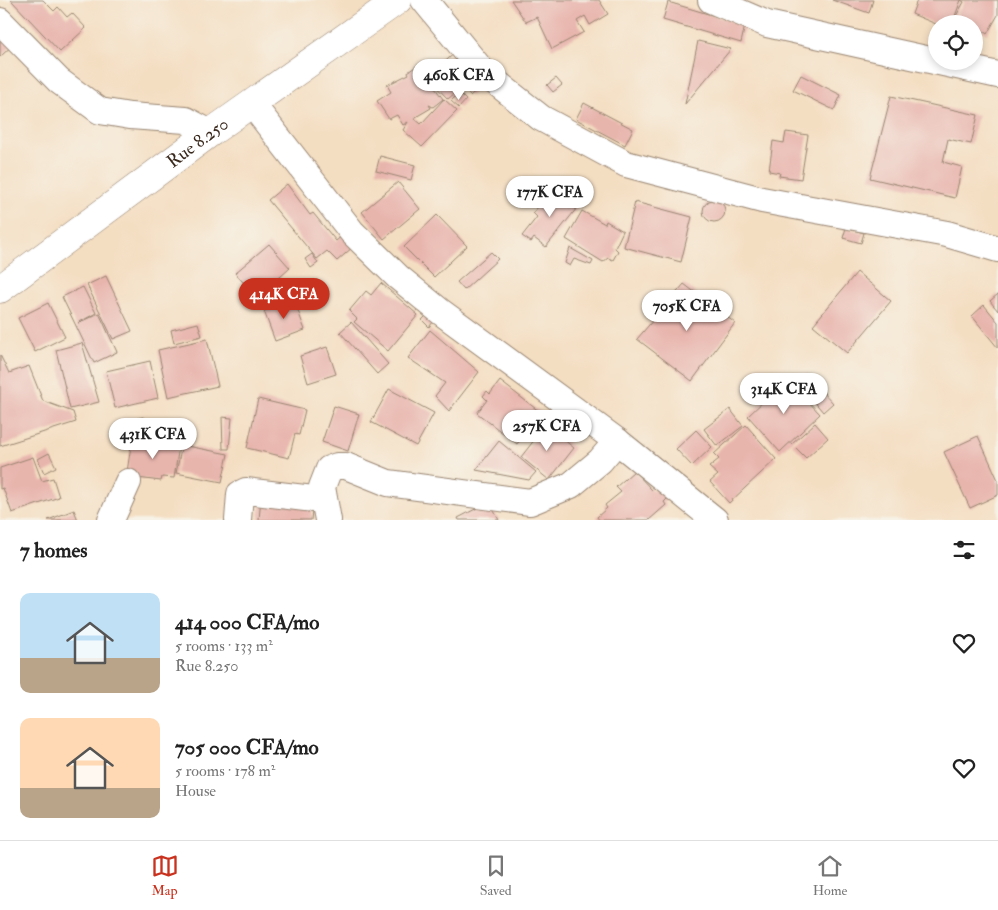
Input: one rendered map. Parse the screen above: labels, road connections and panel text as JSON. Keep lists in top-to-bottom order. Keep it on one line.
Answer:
{"streets":{"highway":["Rue 8.250"]},"page":{"price":["460K CFA","177K CFA","414K CFA","705K CFA","314K CFA","257K CFA","431K CFA"],"heading":"7 homes","list":[{"name":"414 000 CFA/mo","note":"5 rooms · 133 m² · Rue 8.250"},{"name":"705 000 CFA/mo","note":"5 rooms · 178 m² · House"}],"tabs":["Map","Saved","Home"]}}
